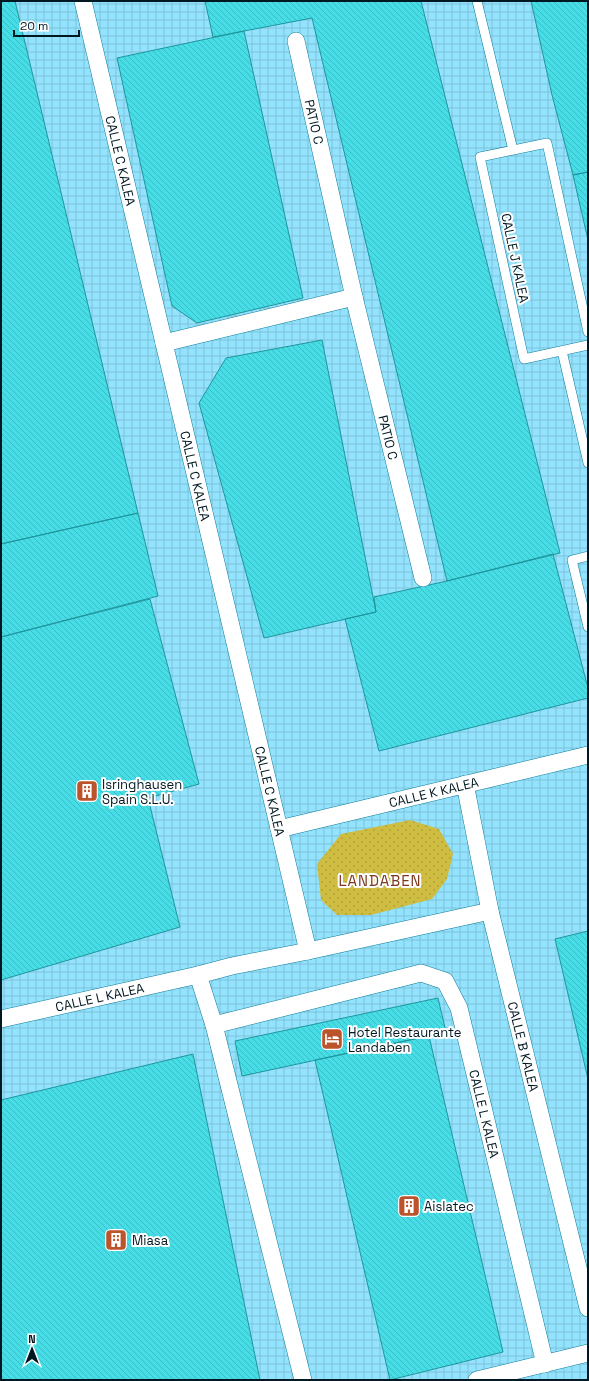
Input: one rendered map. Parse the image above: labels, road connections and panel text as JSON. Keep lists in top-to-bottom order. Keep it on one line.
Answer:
{"streets":{"street":["PATIO C","CALLE C KALEA","CALLE K KALEA","CALLE L KALEA","CALLE B KALEA"],"lane":["CALLE J KALEA"]},"crossings":[["CALLE C KALEA","CALLE K KALEA"],["CALLE C KALEA","CALLE L KALEA"],["CALLE K KALEA","CALLE B KALEA"],["CALLE L KALEA","CALLE B KALEA"]],"districts":["LANDABEN"],"places":{"building":["Isringhausen Spain S.L.U.","Aislatec","Miasa"],"hotel":["Hotel Restaurante Landaben"]},"scale_bar":"20 m","north":"top"}
